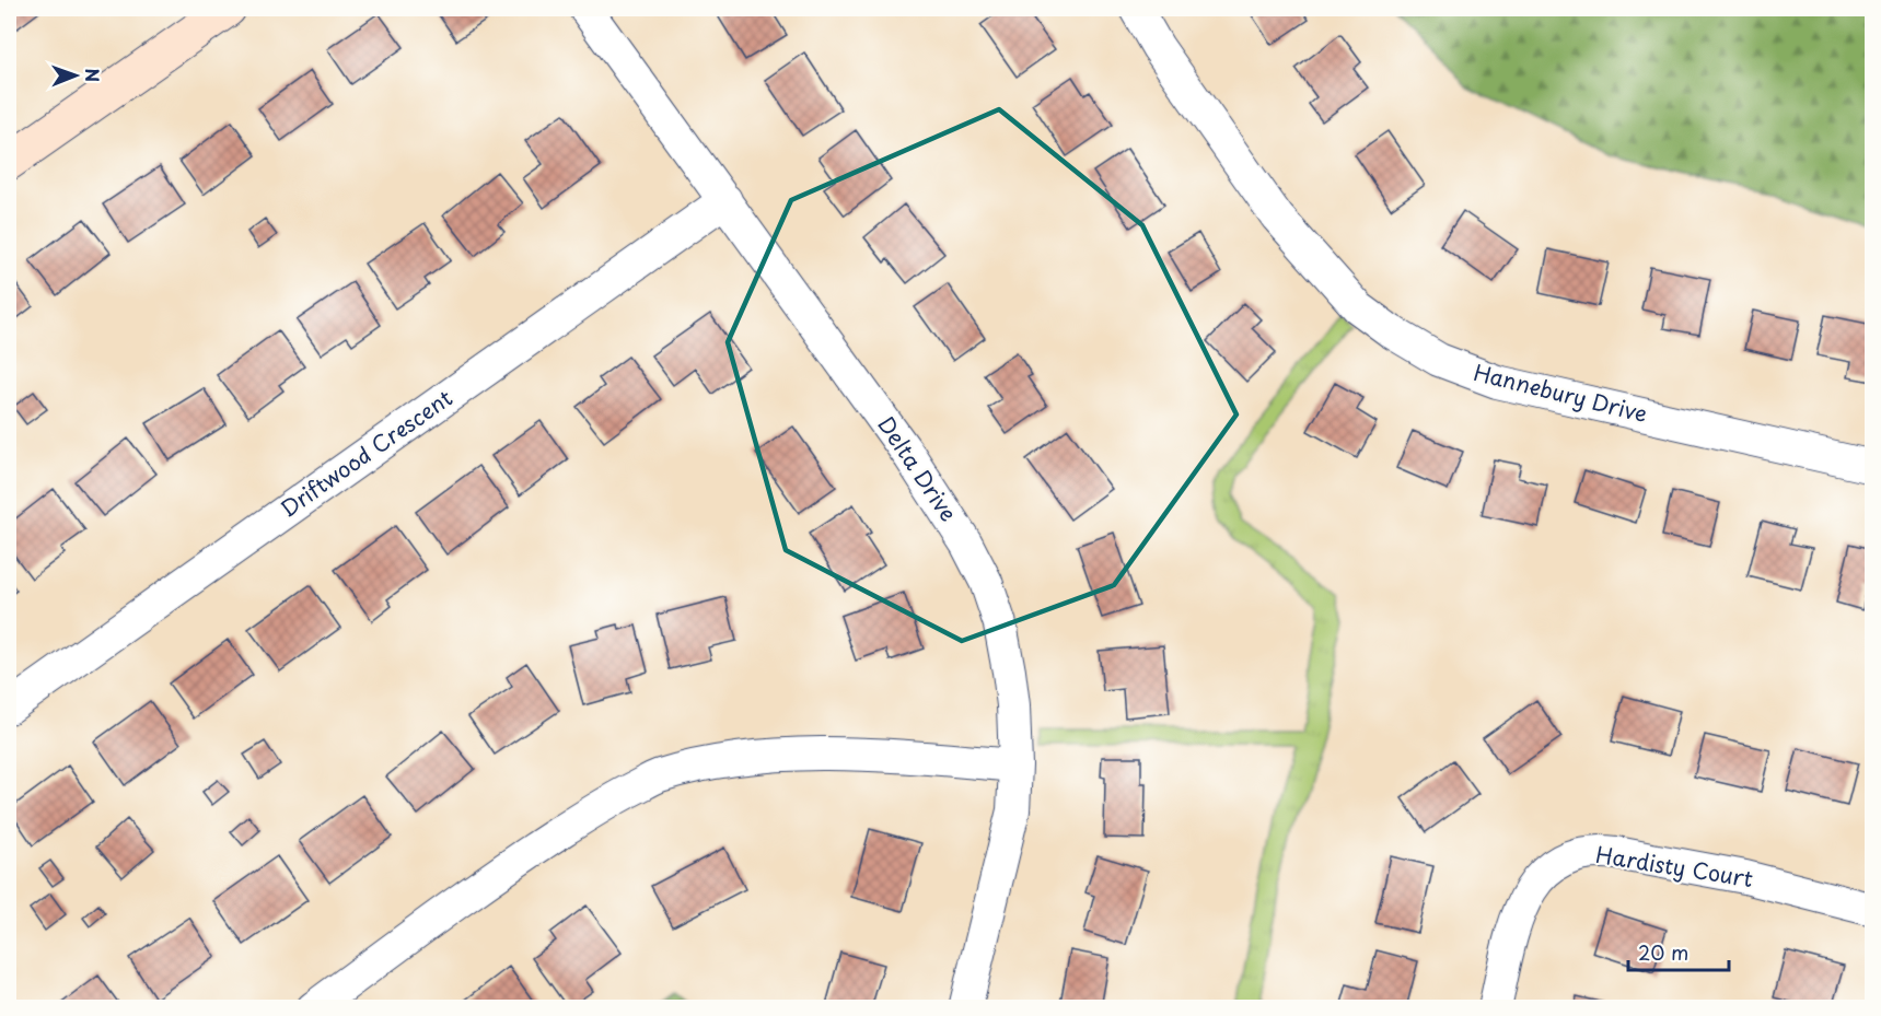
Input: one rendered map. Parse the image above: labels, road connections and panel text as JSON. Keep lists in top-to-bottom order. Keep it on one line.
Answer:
{"streets":{"street":["Hannebury Drive","Driftwood Crescent","Delta Drive","Hardisty Court"]},"crossings":[["Driftwood Crescent","Delta Drive"]],"scale_bar":"20 m","north":"right"}
